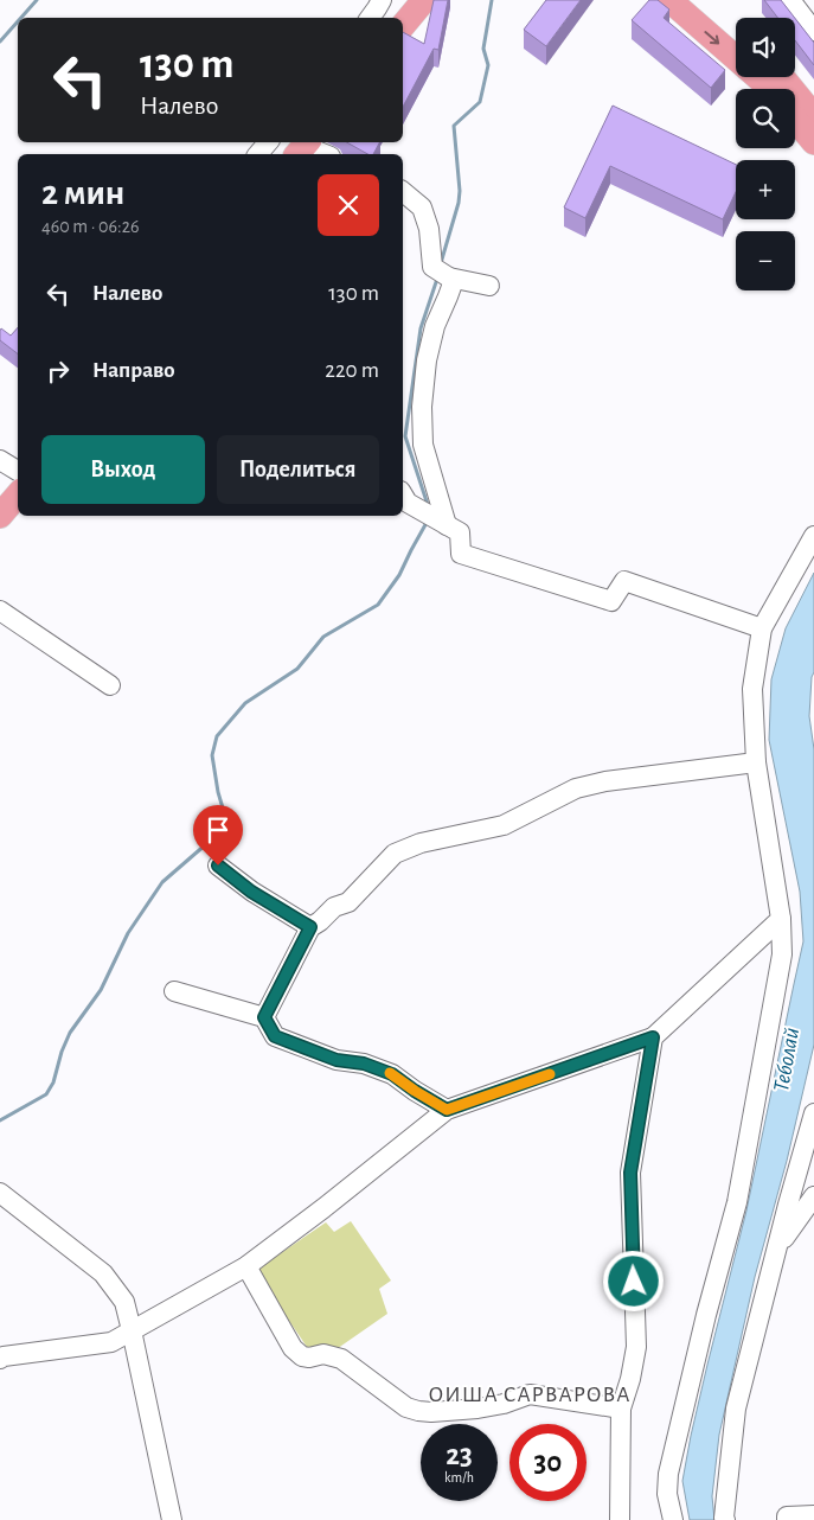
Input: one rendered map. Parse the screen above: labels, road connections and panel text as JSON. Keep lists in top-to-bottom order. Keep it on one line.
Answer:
{"districts":["ОИША САРВАРОВА"],"water":["Теболай"],"page":{"map_buttons":["+","−"],"turn":["130 m","Налево"],"heading":["2 мин","460 m · 06:26"],"list":[{"name":"Налево","value":"130 m"},{"name":"Направо","value":"220 m"}],"buttons":["Выход","Поделиться"],"speed":"23 km/h","limit":"30"}}
